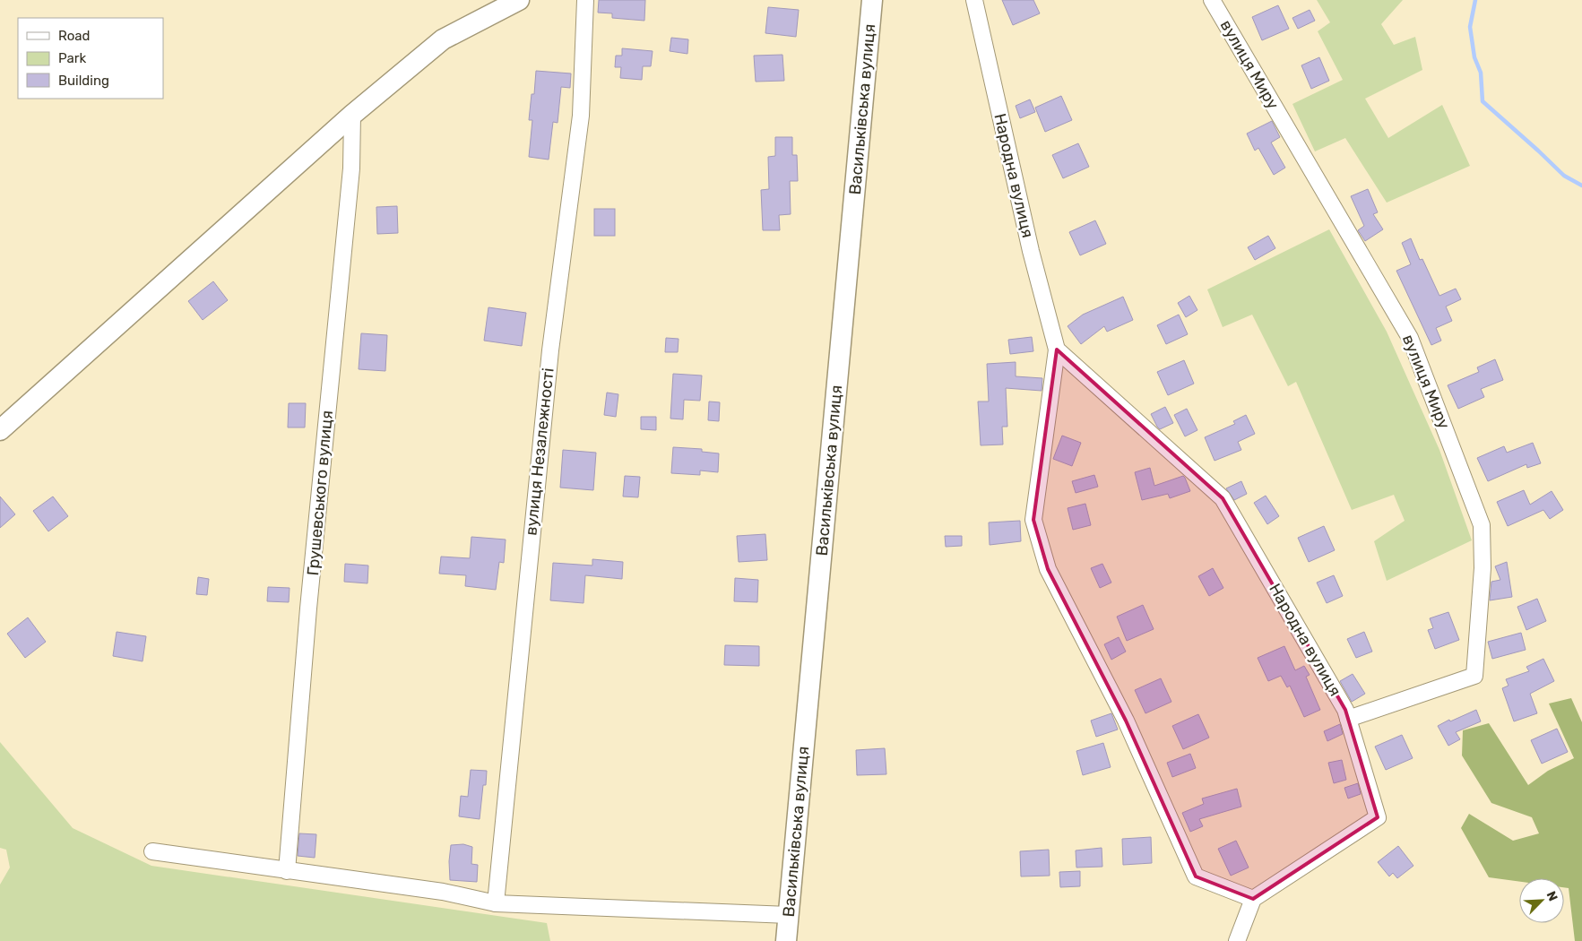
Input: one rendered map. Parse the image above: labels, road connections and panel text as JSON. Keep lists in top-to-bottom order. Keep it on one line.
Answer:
{"streets":{"street":["вулиця Миру","Васильківська вулиця","Народна вулиця","вулиця Незалежності","Грушевського вулиця"]},"crossings":[["вулиця Миру","Народна вулиця"]],"legend":["Road","Park","Building"],"north":"top right"}
